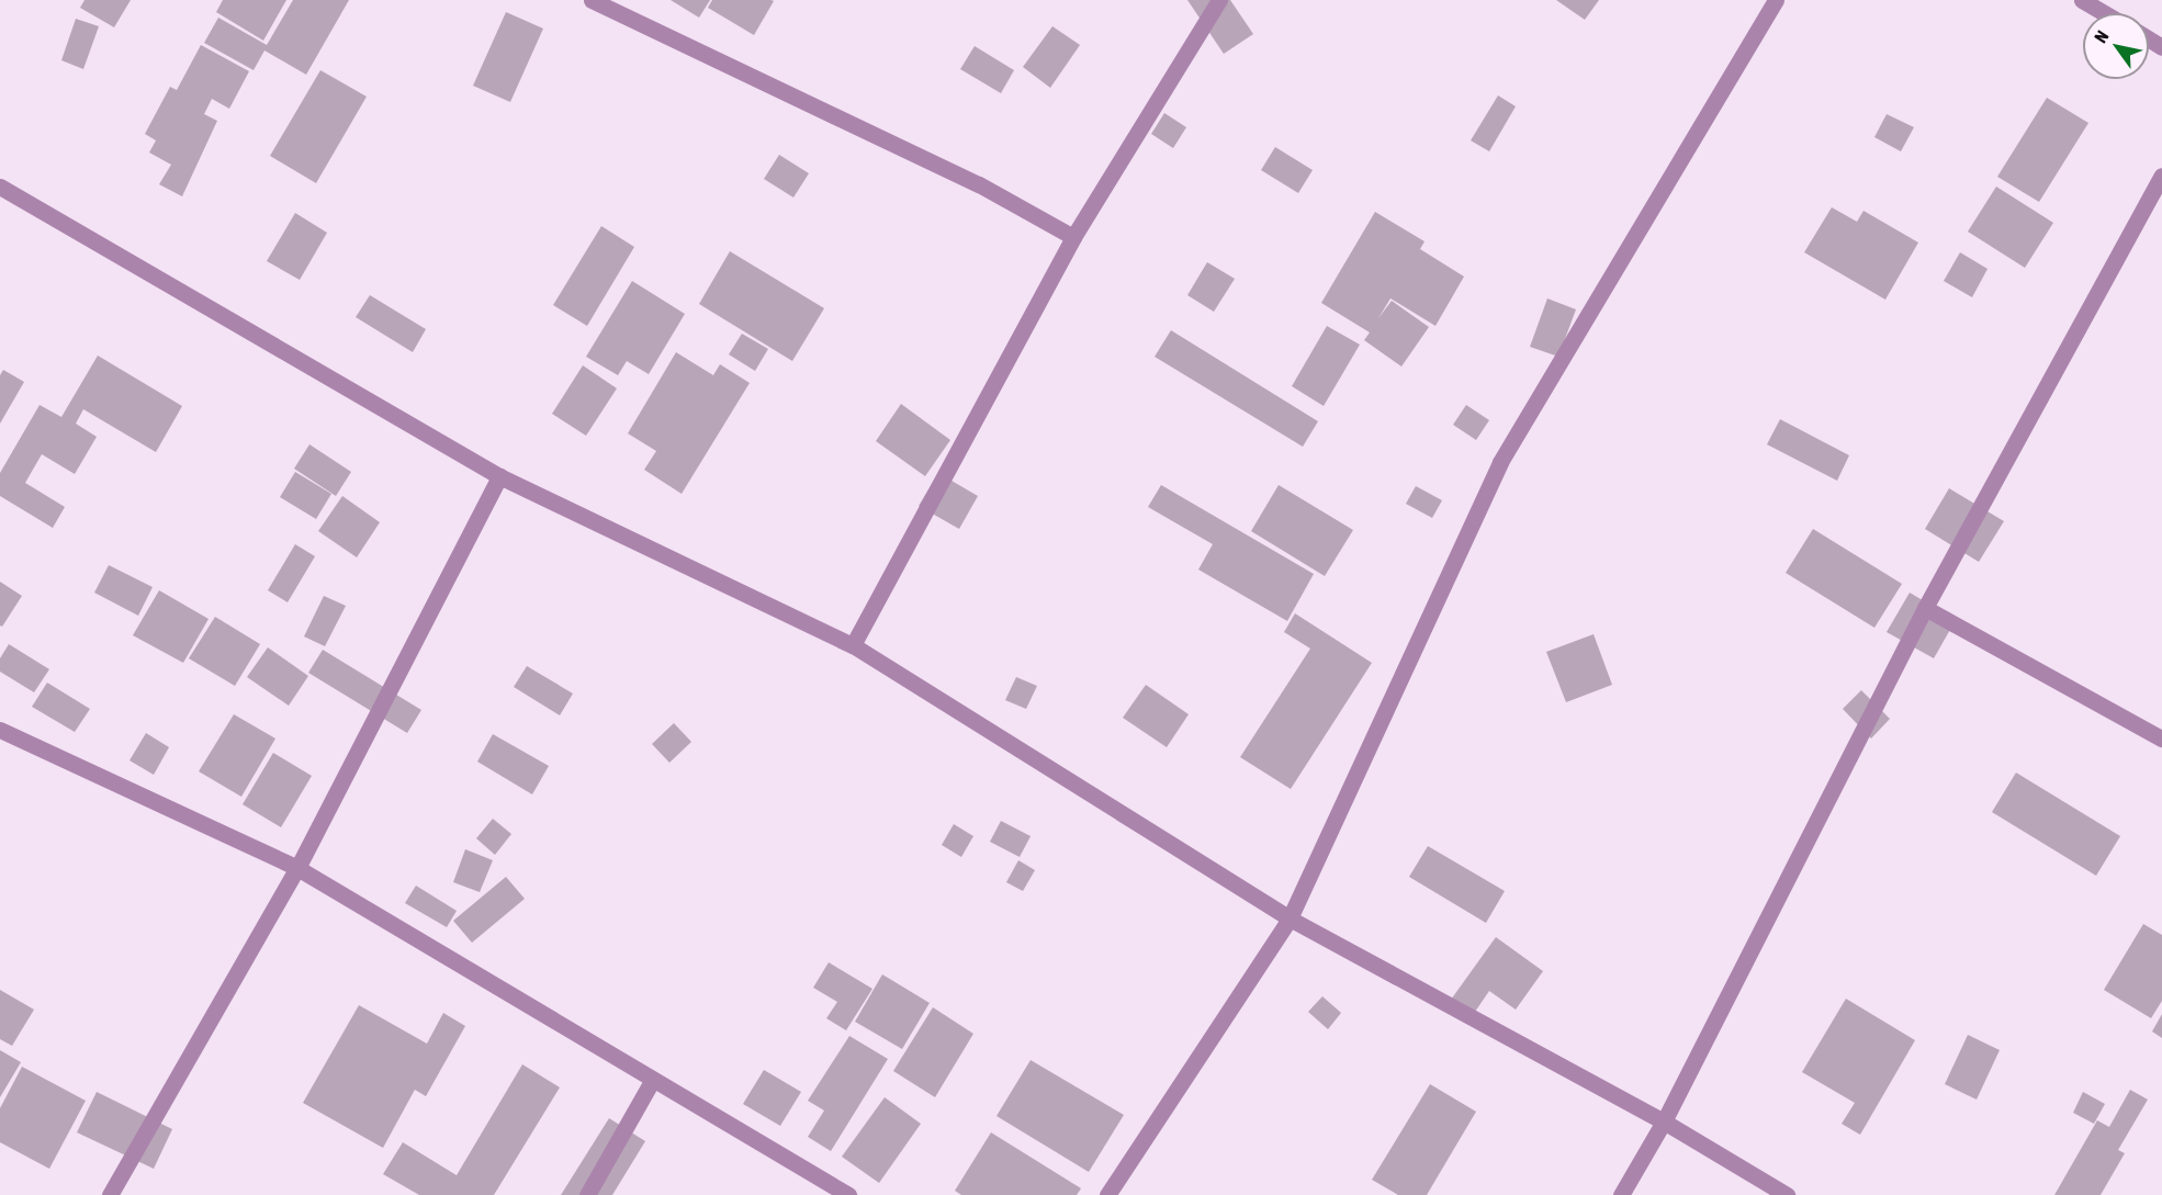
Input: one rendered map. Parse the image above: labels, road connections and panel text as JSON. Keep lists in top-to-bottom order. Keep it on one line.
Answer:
{"north":"top left"}
